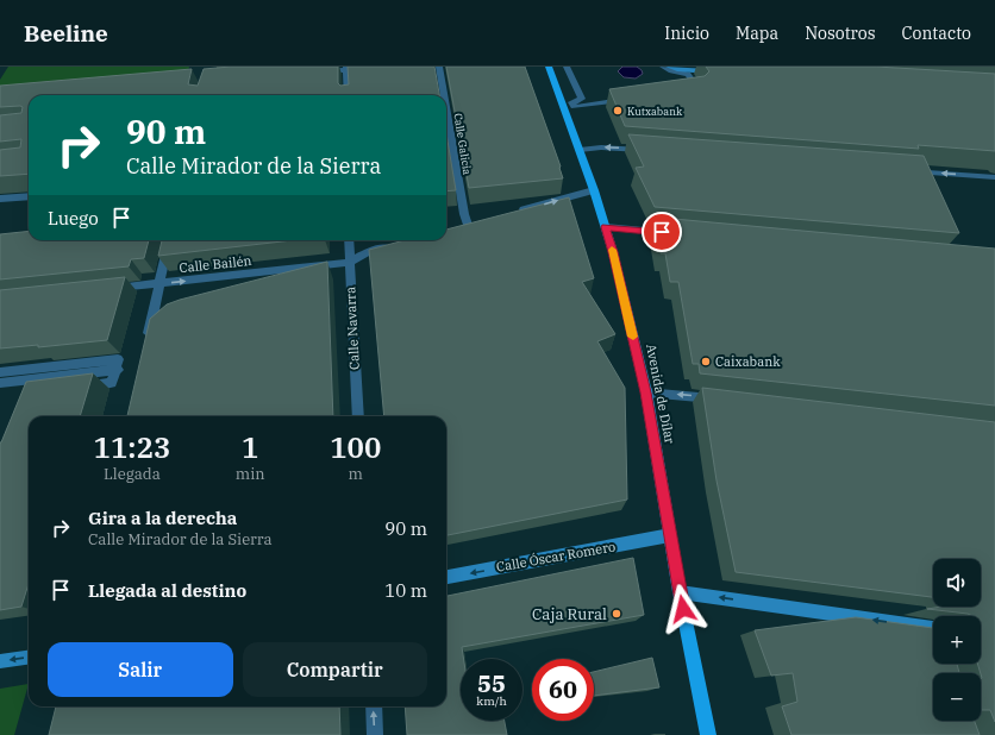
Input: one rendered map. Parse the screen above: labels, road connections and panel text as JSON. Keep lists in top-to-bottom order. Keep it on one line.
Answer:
{"streets":{"main road":["Avenida de Dílar"],"street":["Calle Galicia","Calle Bailén","Calle Navarra","Calle Óscar Romero"]},"crossings":[["Calle Bailén","Calle Navarra"],["Avenida de Dílar","Calle Óscar Romero"]],"one_way":["Calle Bailén","Calle Óscar Romero"],"places":["Kutxabank","Caixabank","Caja Rural"],"page":{"header":"Beeline","nav":["Inicio","Mapa","Nosotros","Contacto"],"turn":["90 m","Calle Mirador de la Sierra"],"then":"Luego","eta":["11:23","Llegada","1","min","100","m"],"list":[{"name":"Gira a la derecha","note":"Calle Mirador de la Sierra","value":"90 m"},{"name":"Llegada al destino","value":"10 m"}],"map_buttons":["+","−"],"buttons":["Salir","Compartir"],"speed":"55 km/h","limit":"60"}}
